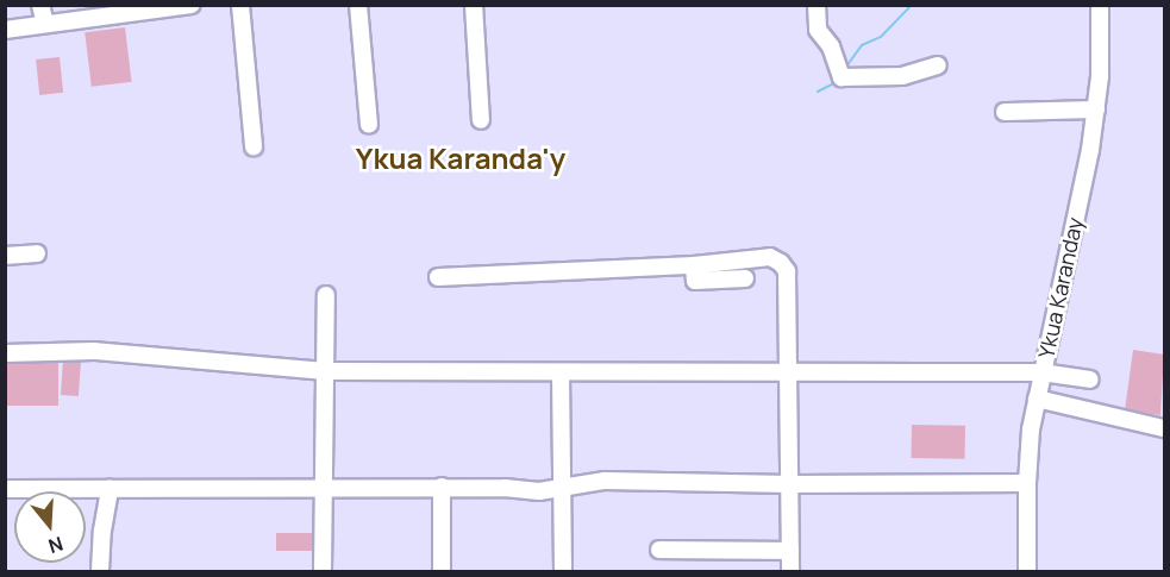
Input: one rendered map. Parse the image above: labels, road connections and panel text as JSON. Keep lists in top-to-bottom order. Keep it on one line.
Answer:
{"streets":{"street":["Ykua Karanday"]},"districts":["Ykua Karanda'y"],"north":"bottom"}
